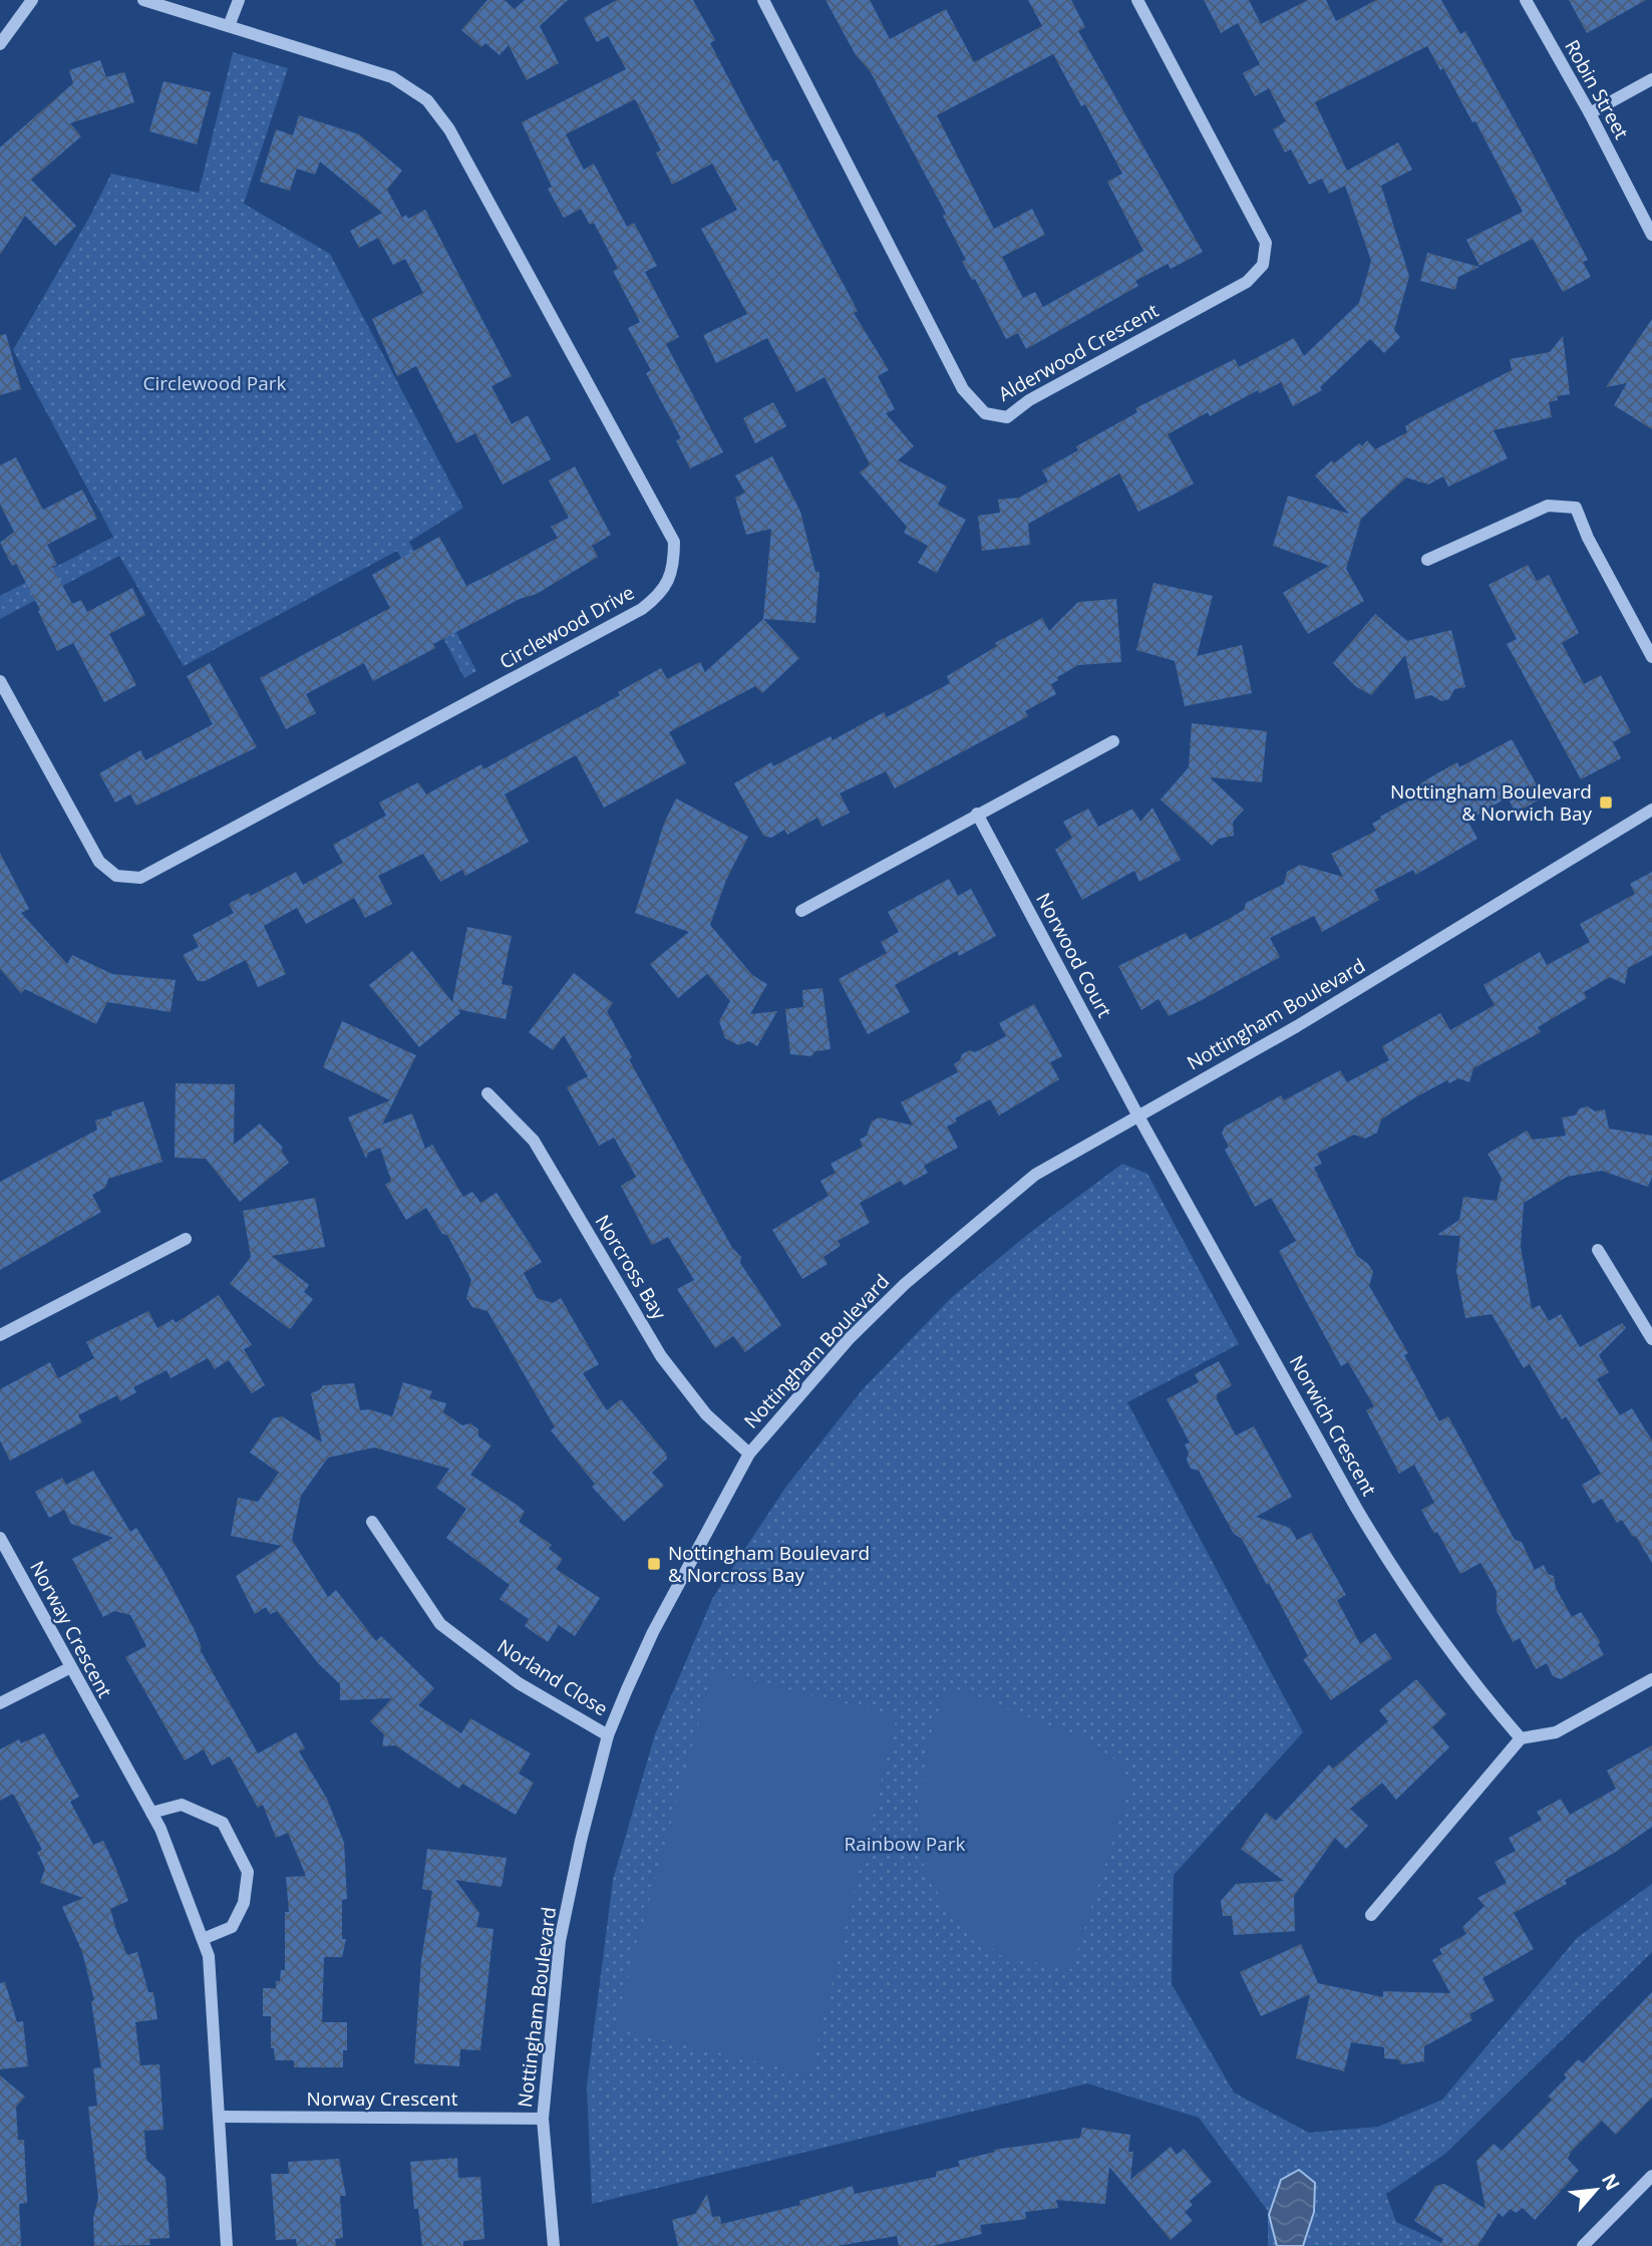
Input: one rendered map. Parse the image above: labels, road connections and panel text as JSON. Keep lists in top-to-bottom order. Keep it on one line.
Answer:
{"streets":{"street":["Robin Street","Alderwood Crescent","Circlewood Drive","Norwood Court","Nottingham Boulevard","Norcross Bay","Norwich Crescent","Norway Crescent","Norland Close"]},"crossings":[["Norwood Court","Nottingham Boulevard"],["Norwood Court","Norwich Crescent"],["Nottingham Boulevard","Norcross Bay"],["Nottingham Boulevard","Norwich Crescent"],["Nottingham Boulevard","Norway Crescent"],["Nottingham Boulevard","Norland Close"]],"parks":["Circlewood Park","Rainbow Park"],"places":{"transit":["Nottingham Boulevard & Norwich Bay","Nottingham Boulevard & Norcross Bay"]},"north":"top right"}
